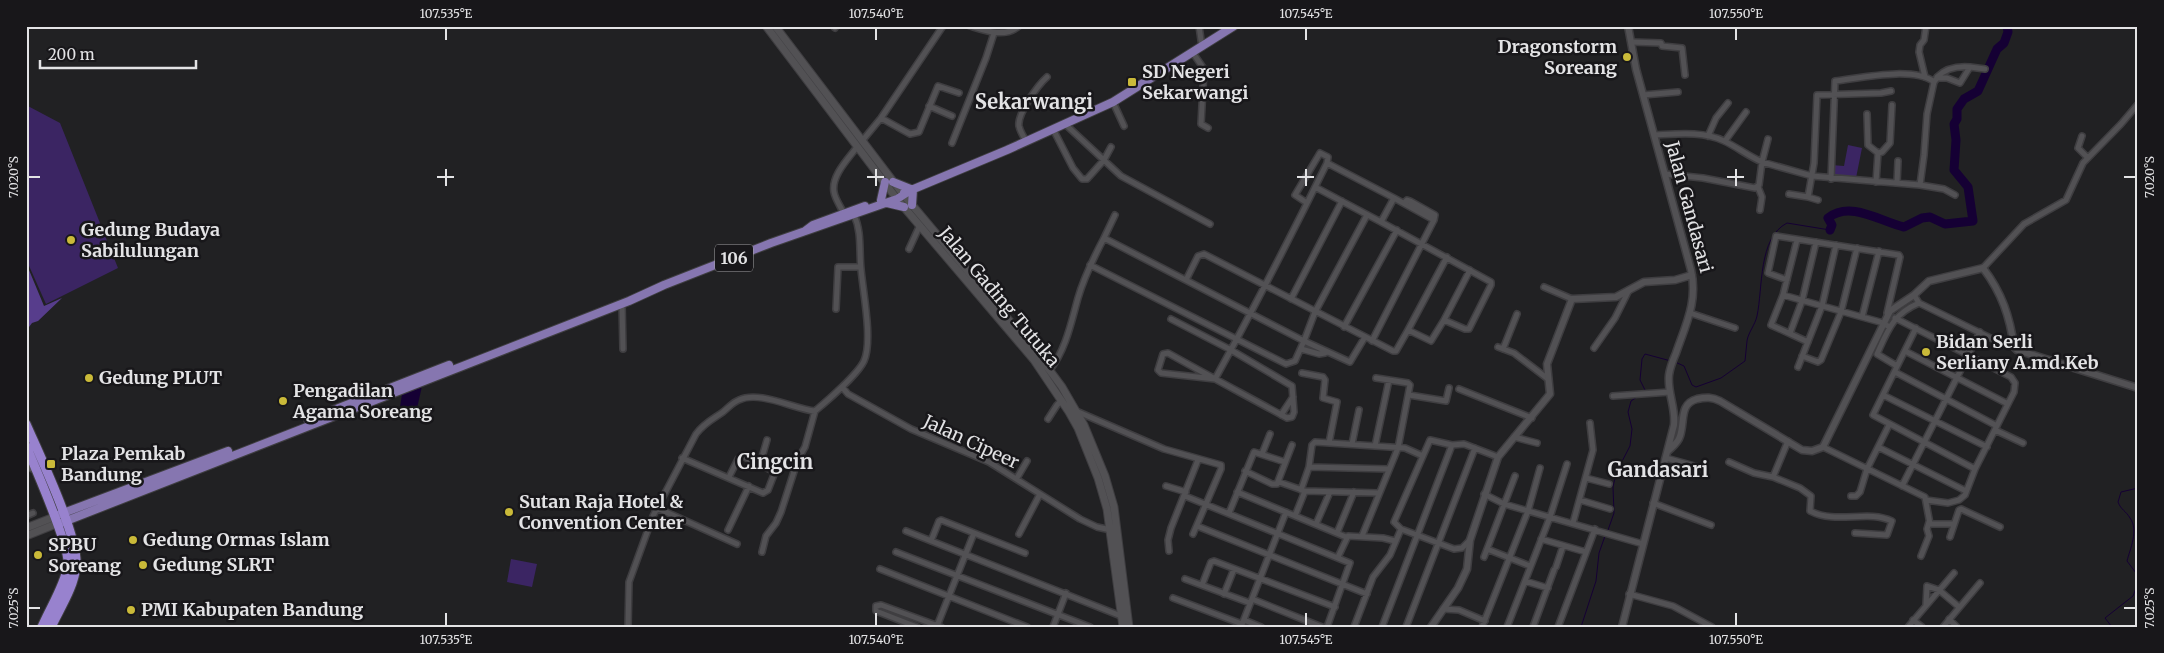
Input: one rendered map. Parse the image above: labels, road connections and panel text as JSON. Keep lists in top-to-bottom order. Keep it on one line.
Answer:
{"streets":{"main road":["106","Jalan Gading Tutuka"],"street":["Jalan Gandasari","Jalan Cipeer"]},"crossings":[["106","Jalan Gading Tutuka"],["Jalan Gading Tutuka","Jalan Cipeer"]],"districts":["Sekarwangi","Cingcin","Gandasari"],"places":{"other":["Dragonstorm Soreang","Gedung Budaya Sabilulungan","Bidan Serli Serliany A.md.Keb","Gedung PLUT","Pengadilan Agama Soreang","Sutan Raja Hotel & Convention Center","Gedung Ormas Islam","SPBU Soreang","Gedung SLRT","PMI Kabupaten Bandung"],"transit":["SD Negeri Sekarwangi","Plaza Pemkab Bandung"]},"scale_bar":"200 m","coordinates":["107.535°E","107.540°E","107.545°E","107.550°E","7.020°S","7.025°S"]}
